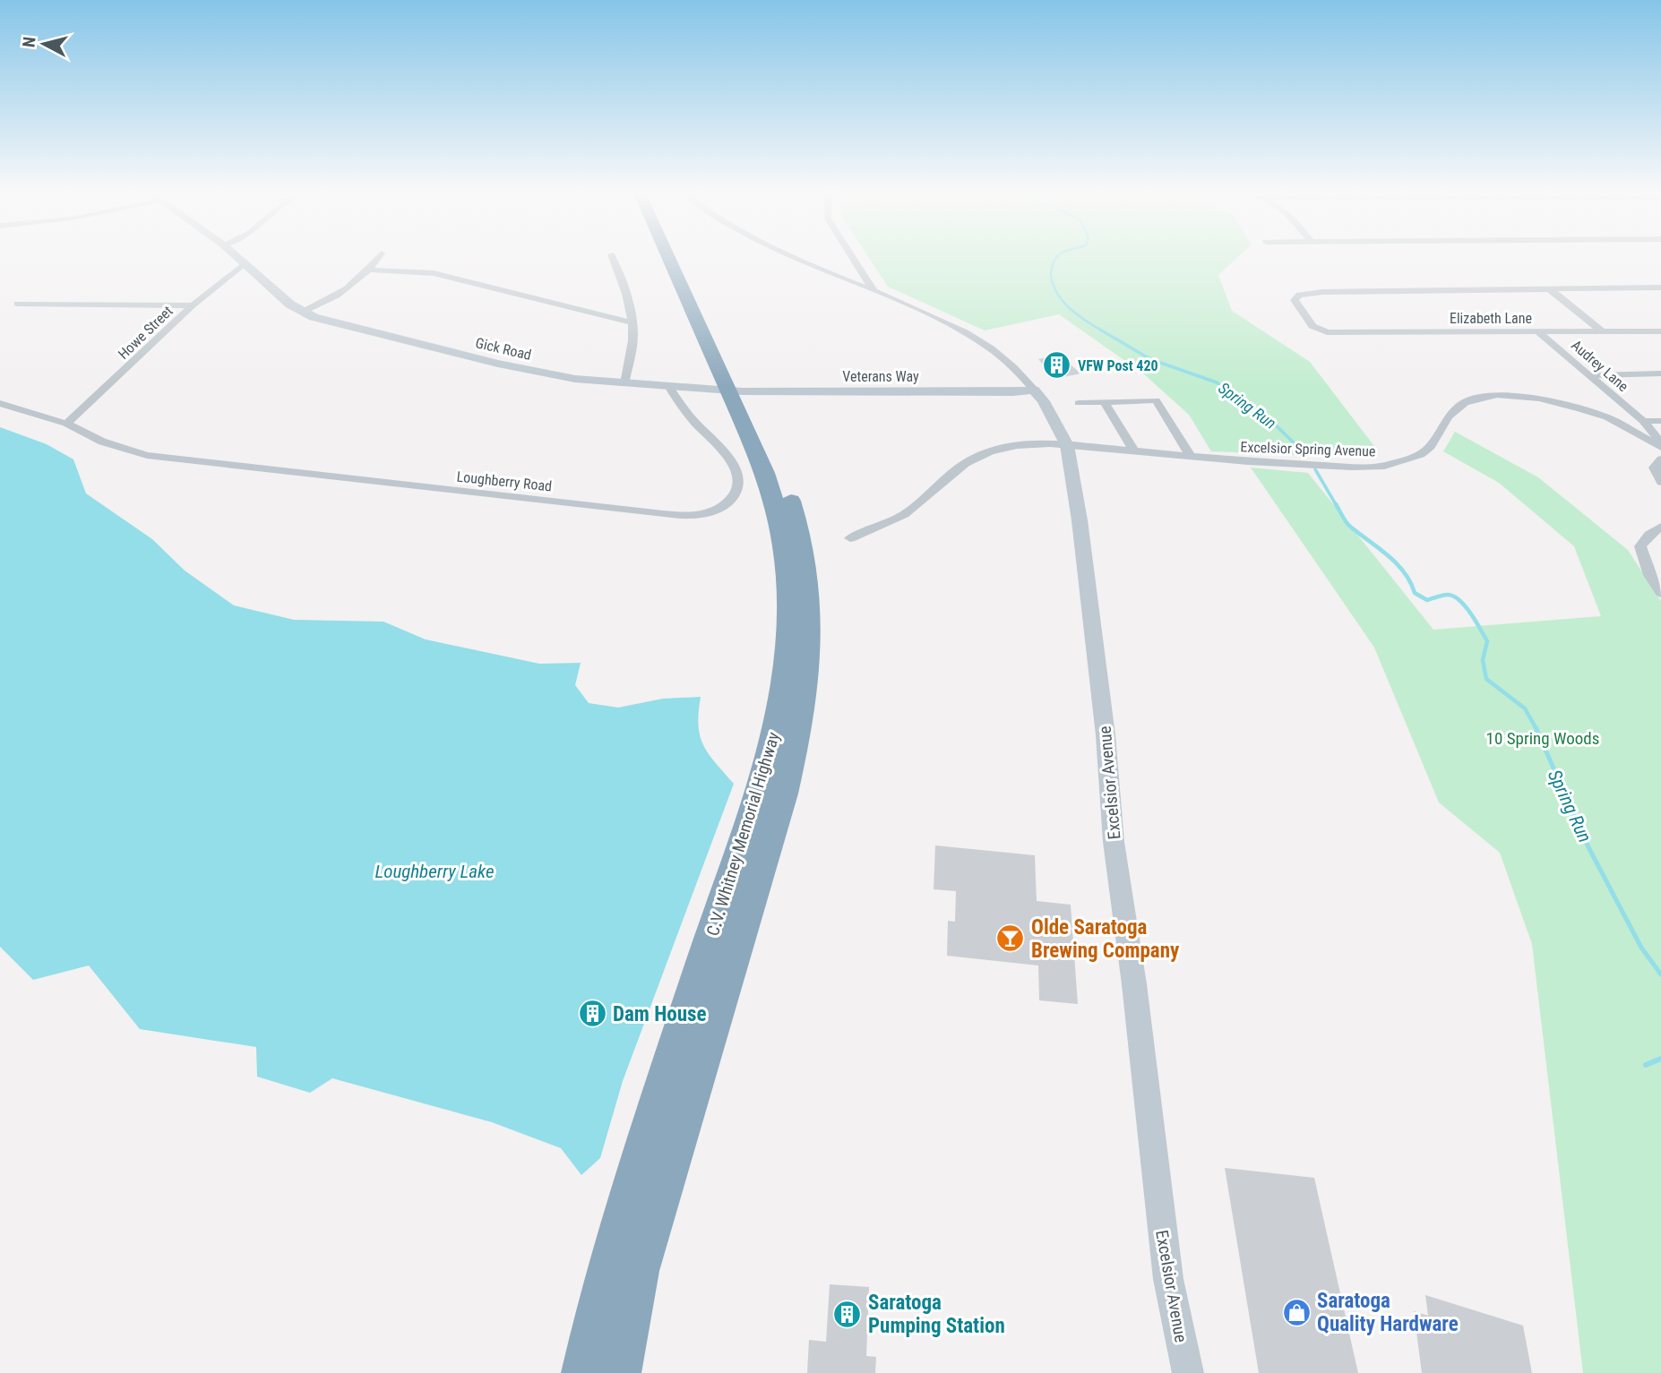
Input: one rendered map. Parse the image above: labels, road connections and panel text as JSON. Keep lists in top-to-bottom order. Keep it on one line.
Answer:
{"streets":{"highway":["C.V. Whitney Memorial Highway"],"street":["Elizabeth Lane","Howe Street","Gick Road","Audrey Lane","Veterans Way","Excelsior Spring Avenue","Loughberry Road","Excelsior Avenue"]},"crossings":[["Elizabeth Lane","Audrey Lane"],["Howe Street","Gick Road"],["Howe Street","Loughberry Road"],["Gick Road","Veterans Way"],["Gick Road","Loughberry Road"],["Gick Road","C.V. Whitney Memorial Highway"],["Audrey Lane","Excelsior Spring Avenue"],["Veterans Way","Excelsior Avenue"],["Veterans Way","C.V. Whitney Memorial Highway"],["Excelsior Spring Avenue","Excelsior Avenue"]],"water":["Spring Run","Loughberry Lake"],"parks":["10 Spring Woods"],"places":{"building":["VFW Post 420","Dam House","Saratoga Pumping Station"],"bar":["Olde Saratoga Brewing Company"],"shop":["Saratoga Quality Hardware"]},"north":"left"}
